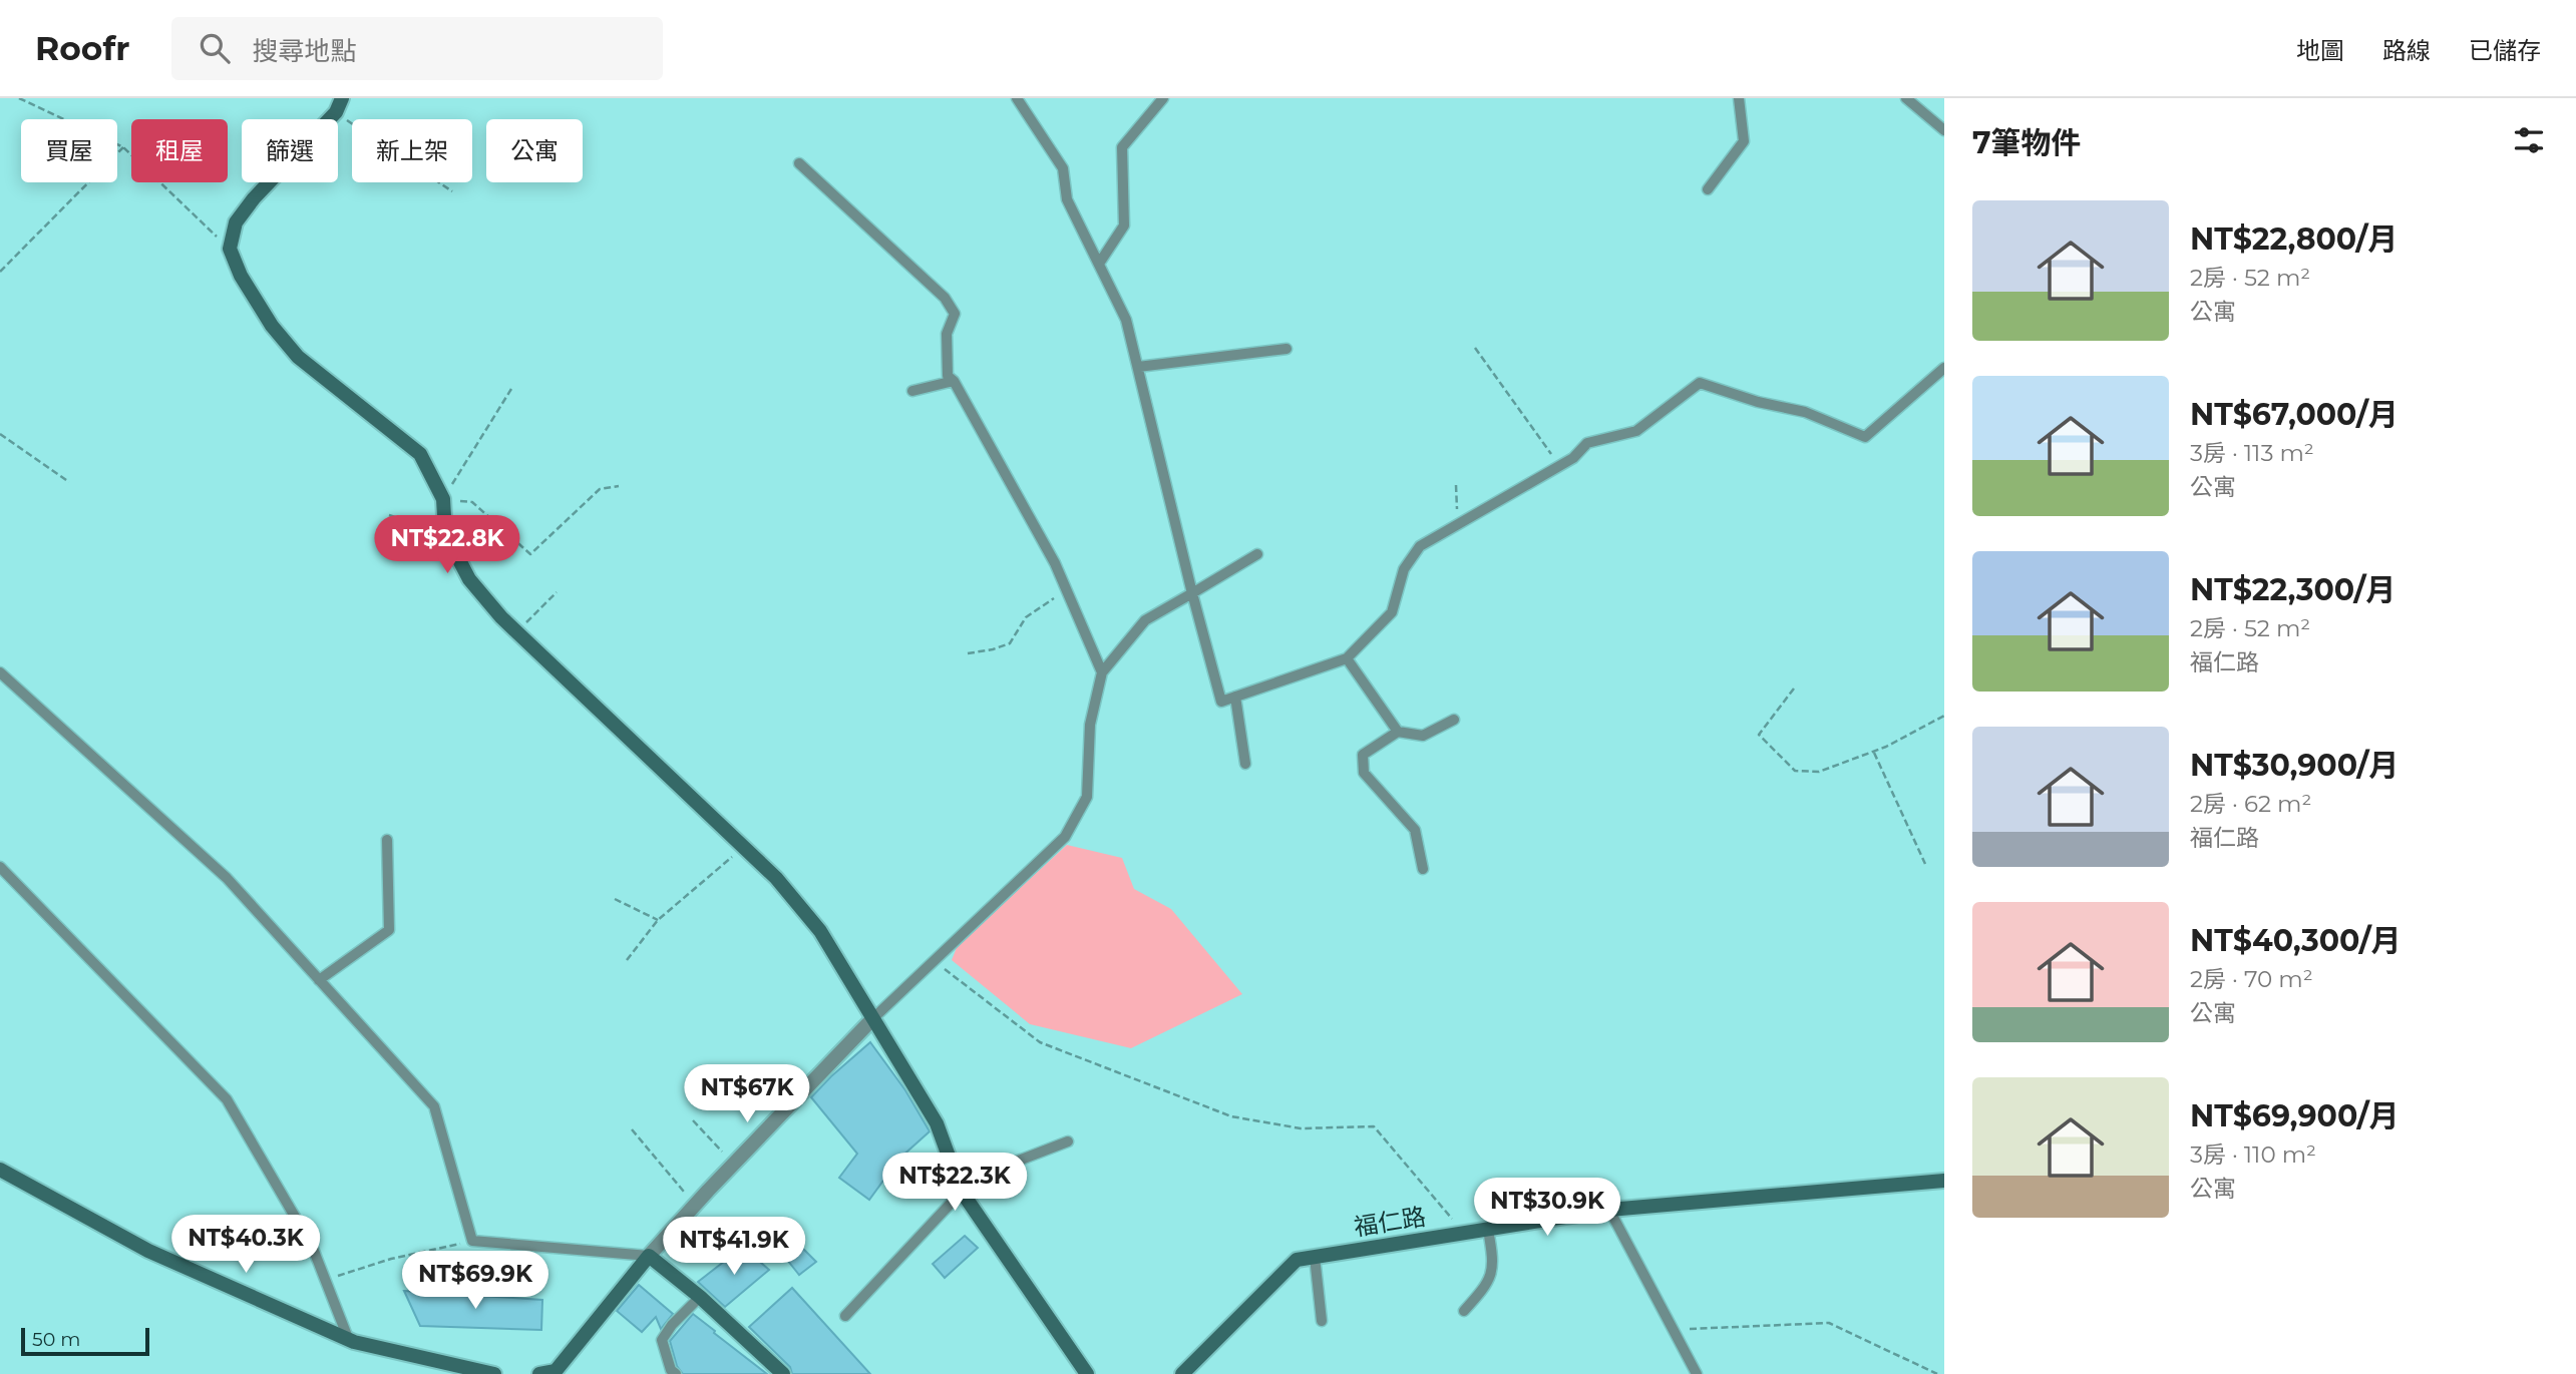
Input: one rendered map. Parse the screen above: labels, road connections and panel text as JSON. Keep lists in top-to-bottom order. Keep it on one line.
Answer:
{"streets":{"street":["福仁路"]},"scale_bar":"50 m","page":{"header":"Roofr","search":"搜尋地點","nav":["地圖","路線","已儲存"],"heading":"7筆物件","chip":["買屋","租屋","篩選","新上架","公寓"],"list":[{"name":"NT$22,800/月","note":"2房 · 52 m² · 公寓"},{"name":"NT$67,000/月","note":"3房 · 113 m² · 公寓"},{"name":"NT$22,300/月","note":"2房 · 52 m² · 福仁路"},{"name":"NT$30,900/月","note":"2房 · 62 m² · 福仁路"},{"name":"NT$40,300/月","note":"2房 · 70 m² · 公寓"},{"name":"NT$69,900/月","note":"3房 · 110 m² · 公寓"}],"price":["NT$22.8K","NT$67K","NT$22.3K","NT$30.9K","NT$40.3K","NT$41.9K","NT$69.9K"],"scale":"50 m"}}
